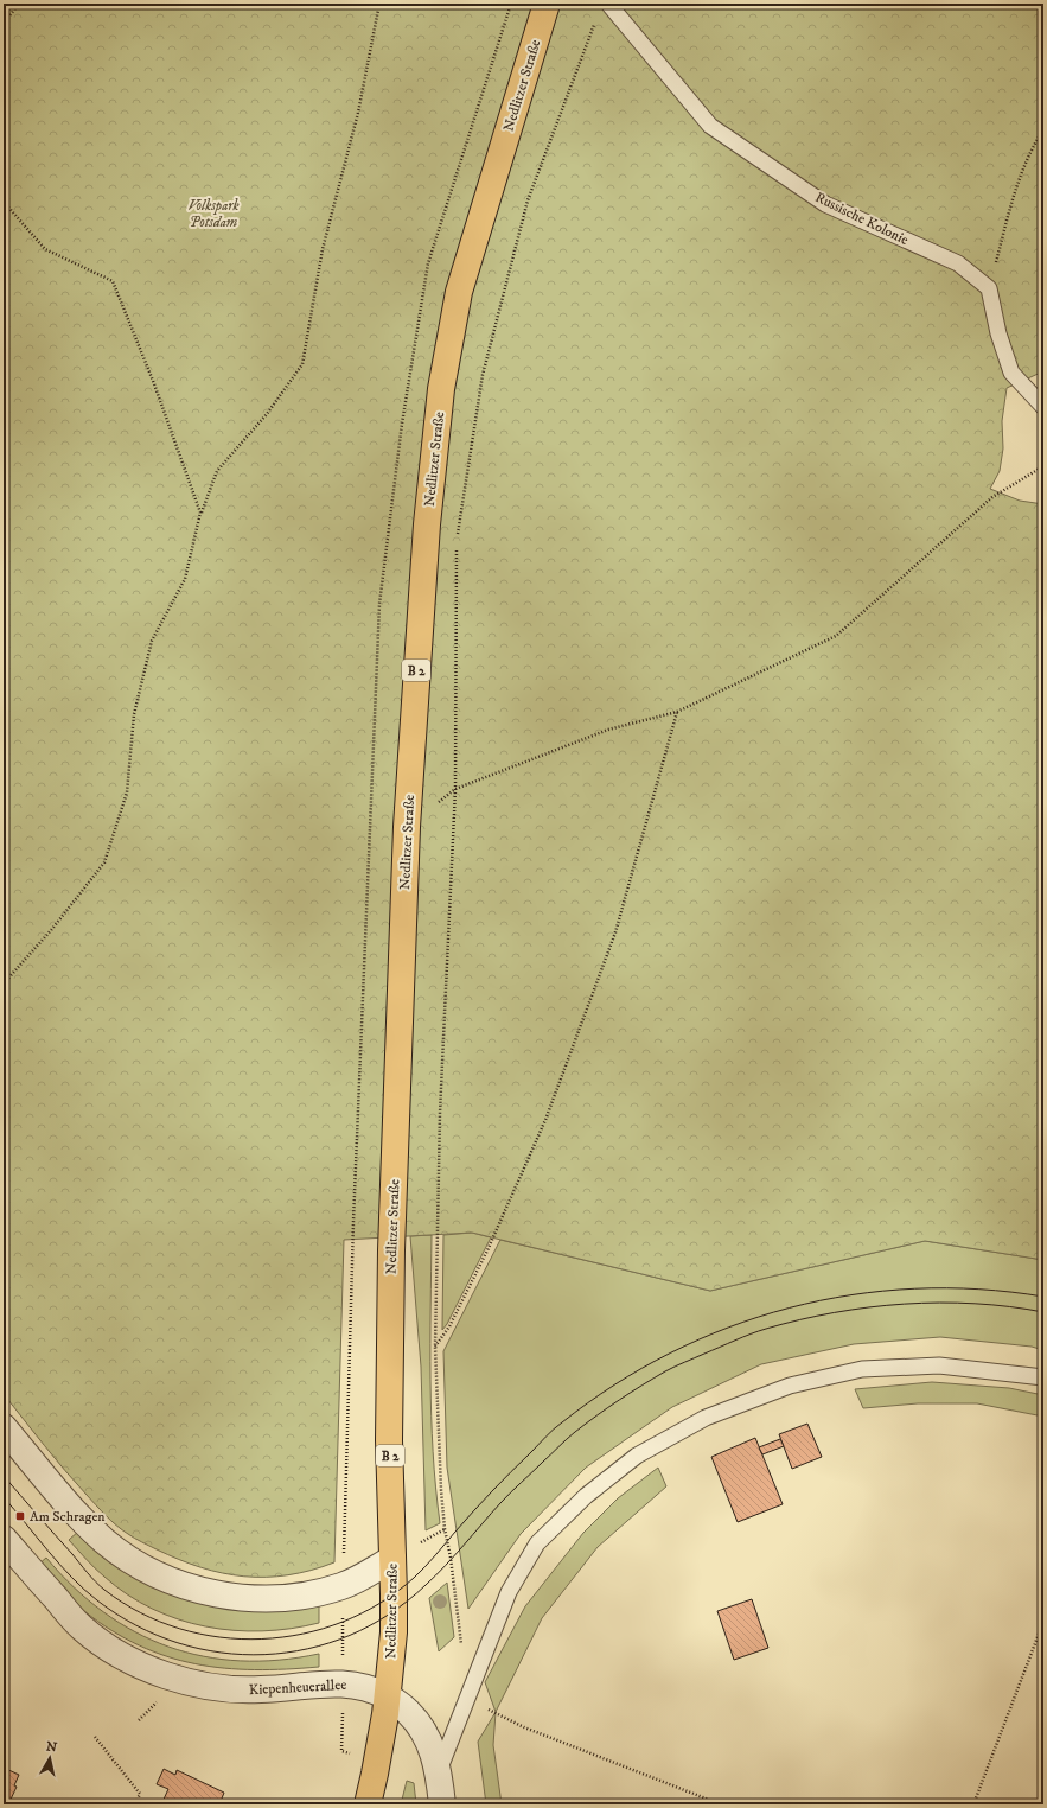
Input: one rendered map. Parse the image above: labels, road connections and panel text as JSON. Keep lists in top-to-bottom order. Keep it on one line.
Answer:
{"streets":{"main road":["Nedlitzer Straße","B 2"],"street":["Kiepenheuerallee"],"lane":["Russische Kolonie"]},"crossings":[["Nedlitzer Straße","B 2"],["Nedlitzer Straße","Kiepenheuerallee"],["B 2","Kiepenheuerallee"]],"parks":["Volkspark Potsdam"],"places":{"transit":["Am Schragen"]},"north":"top"}
